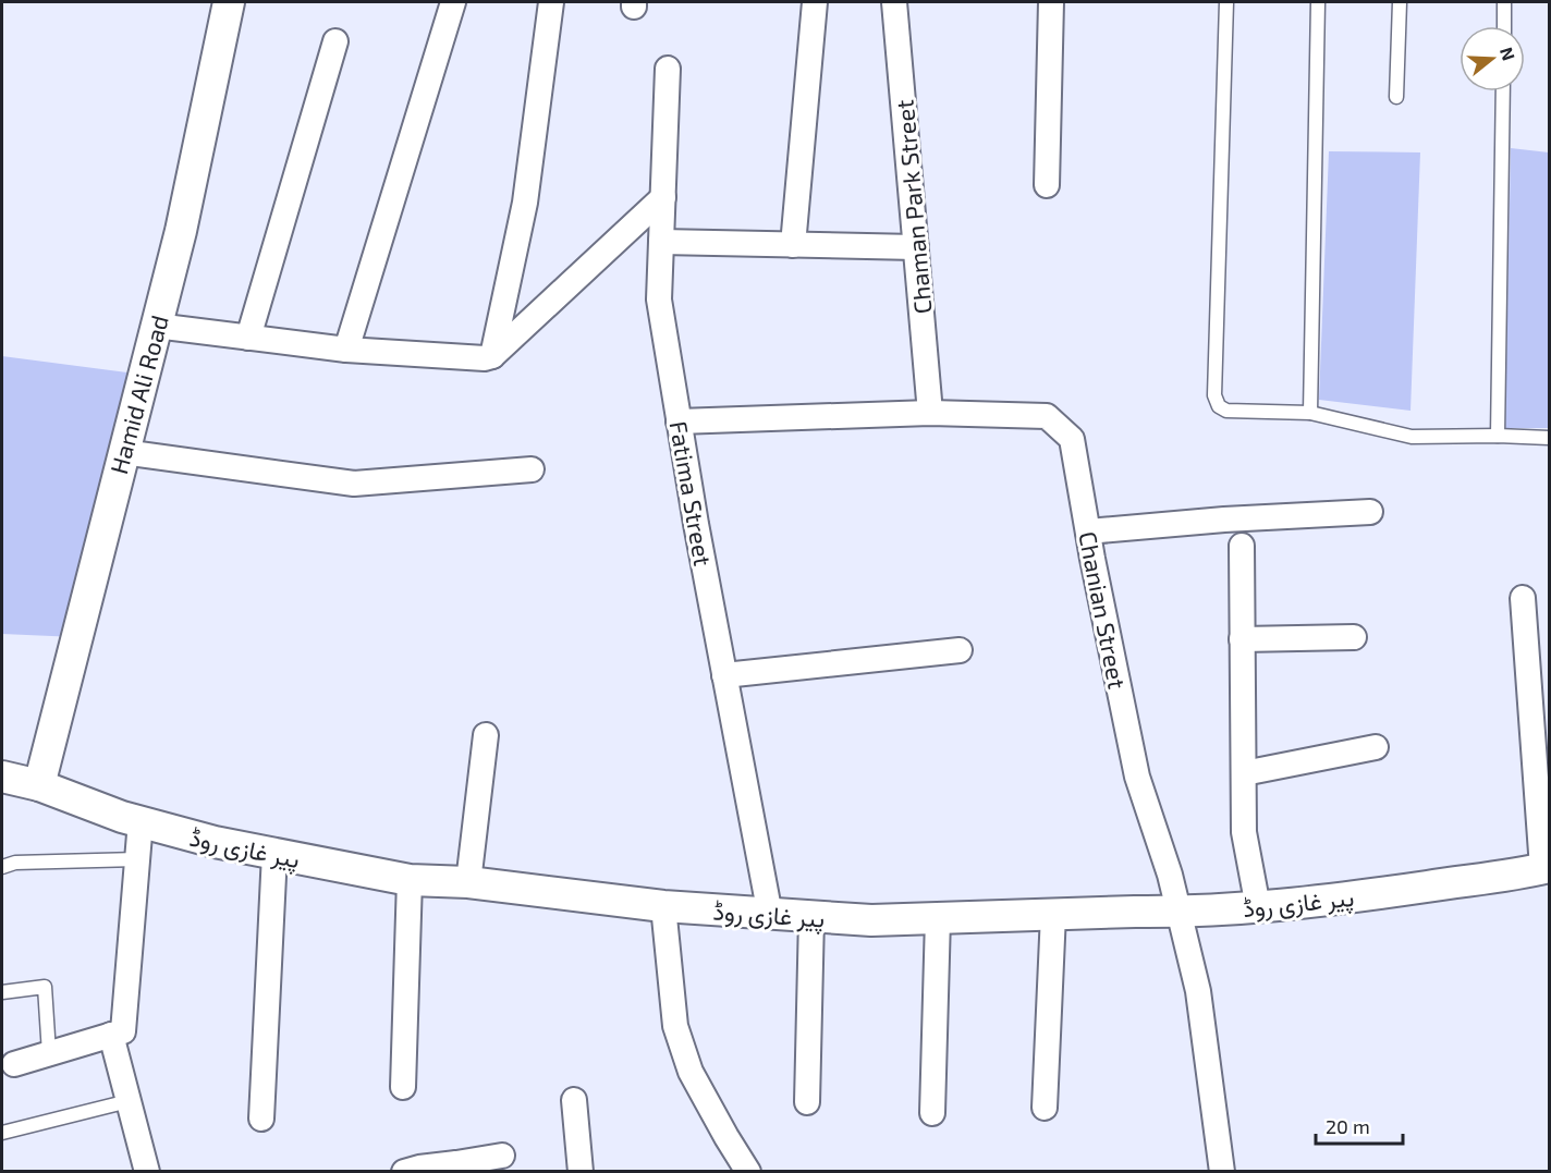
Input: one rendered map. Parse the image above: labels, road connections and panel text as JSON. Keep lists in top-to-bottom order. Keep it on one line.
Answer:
{"streets":{"street":["Chaman Park Street","Hamid Ali Road","Fatima Street","Chanian Street","پیر غازی روڈ"]},"crossings":[["Chaman Park Street","Chanian Street"],["Hamid Ali Road","پیر غازی روڈ"],["Fatima Street","Chanian Street"],["Fatima Street","پیر غازی روڈ"],["Chanian Street","پیر غازی روڈ"]],"scale_bar":"20 m","north":"right"}
